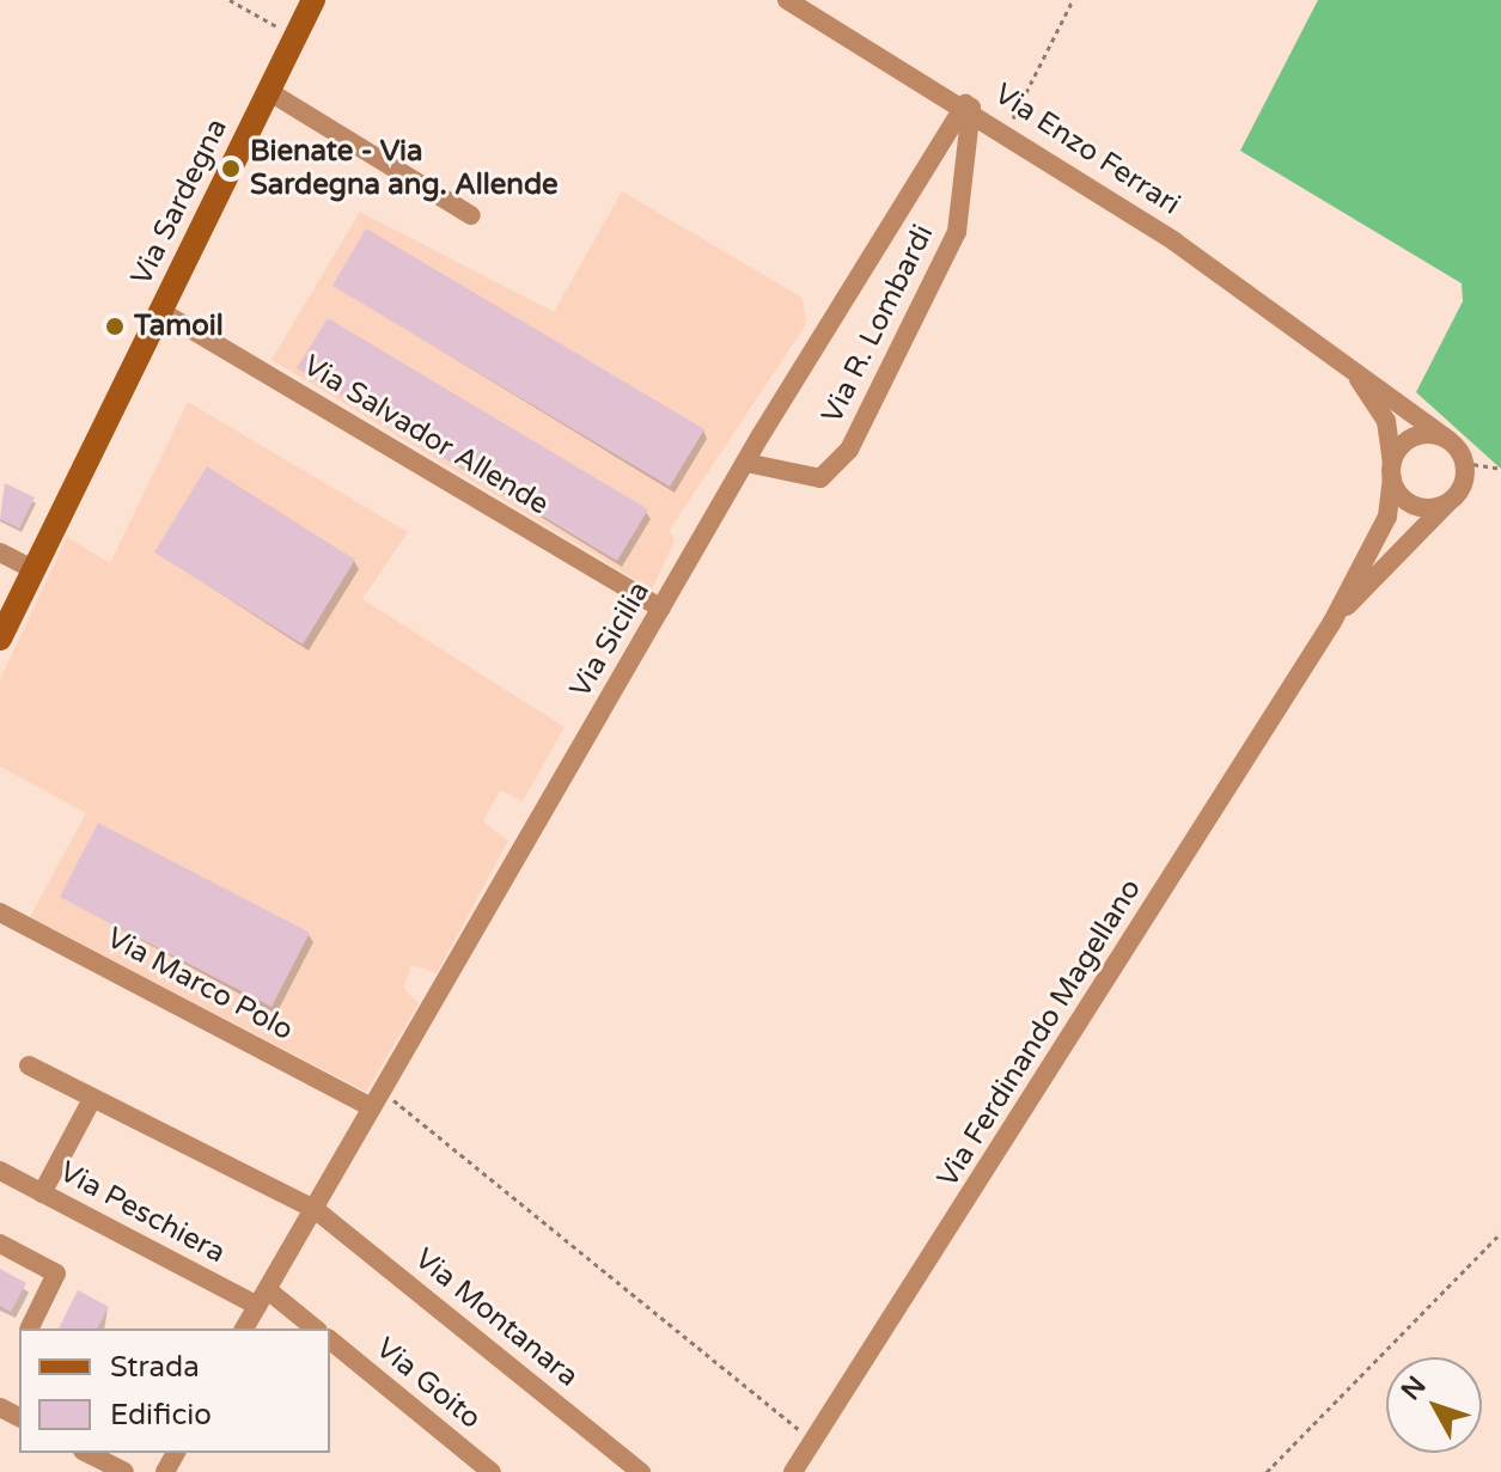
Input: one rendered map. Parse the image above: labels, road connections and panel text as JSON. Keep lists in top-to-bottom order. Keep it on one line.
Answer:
{"streets":{"street":["Via Enzo Ferrari","Via Sardegna","Via R. Lombardi","Via Salvador Allende","Via Sicilia","Via Marco Polo","Via Ferdinando Magellano","Via Peschiera","Via Montanara","Via Goito"]},"crossings":[["Via Enzo Ferrari","Via R. Lombardi"],["Via Enzo Ferrari","Via Sicilia"],["Via Enzo Ferrari","Via Ferdinando Magellano"],["Via Sardegna","Via Salvador Allende"],["Via R. Lombardi","Via Sicilia"],["Via Salvador Allende","Via Sicilia"],["Via Sicilia","Via Marco Polo"],["Via Sicilia","Via Peschiera"],["Via Sicilia","Via Montanara"]],"places":["Bienate - Via Sardegna ang. Allende","Tamoil"],"legend":["Strada","Edificio"],"north":"top left"}
